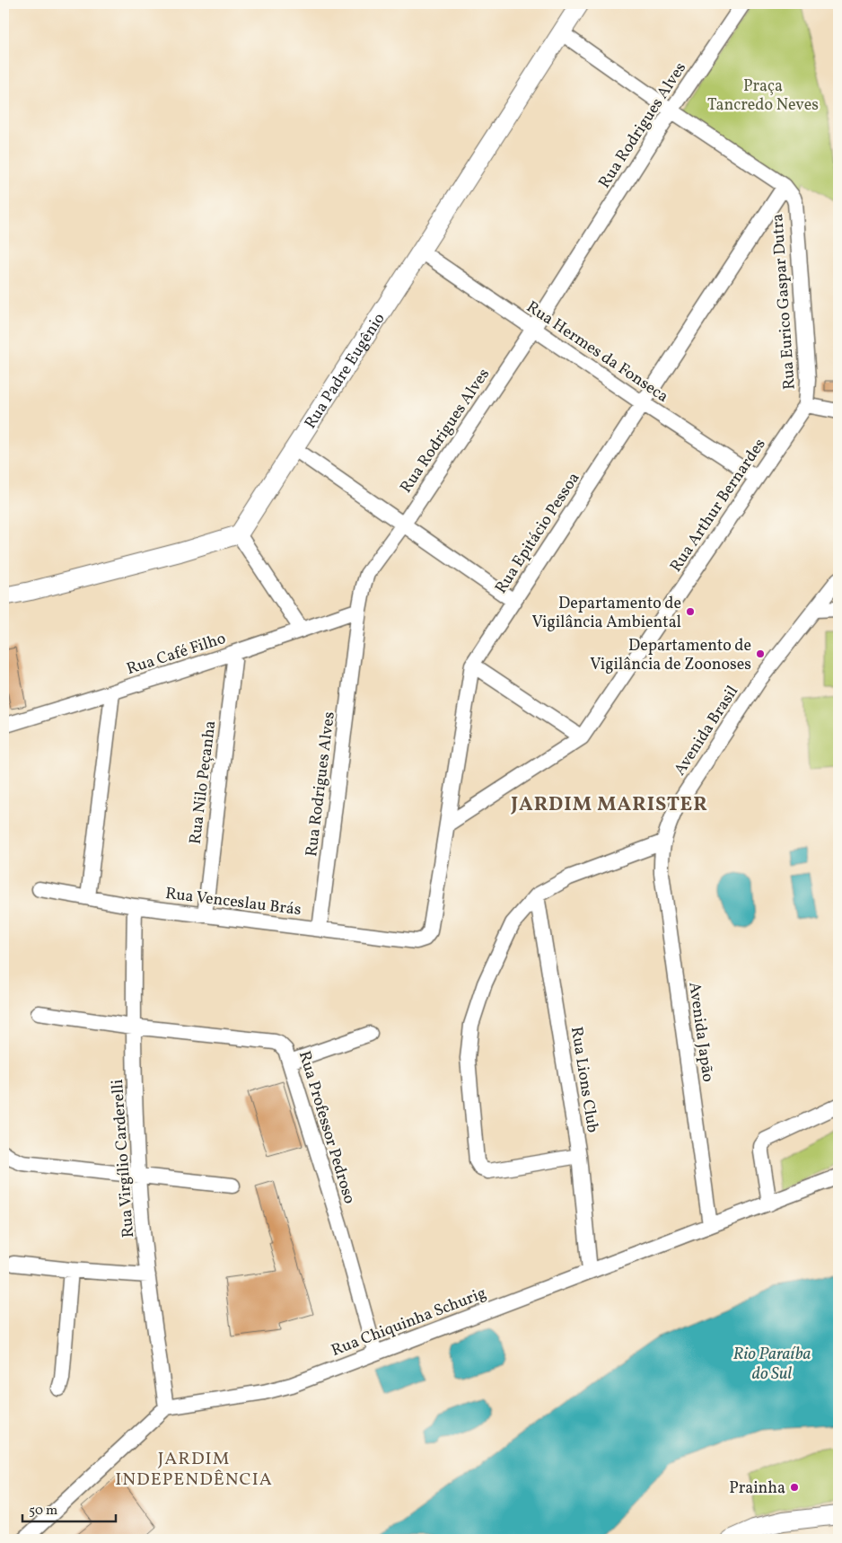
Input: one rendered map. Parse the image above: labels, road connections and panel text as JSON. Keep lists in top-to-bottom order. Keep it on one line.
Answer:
{"streets":{"main road":["Rua Padre Eugênio"],"street":["Rua Rodrigues Alves","Rua Eurico Gaspar Dutra","Rua Hermes da Fonseca","Rua Arthur Bernardes","Rua Epitácio Pessoa","Rua Café Filho","Avenida Brasil","Rua Nilo Peçanha","Rua Venceslau Brás","Avenida Japão","Rua Lions Club","Rua Professor Pedroso","Rua Virgílio Carderelli","Rua Chiquinha Schurig"]},"crossings":[["Rua Rodrigues Alves","Rua Hermes da Fonseca"],["Rua Rodrigues Alves","Rua Café Filho"],["Rua Rodrigues Alves","Rua Venceslau Brás"],["Rua Eurico Gaspar Dutra","Rua Arthur Bernardes"],["Rua Eurico Gaspar Dutra","Rua Epitácio Pessoa"],["Rua Hermes da Fonseca","Rua Padre Eugênio"],["Rua Hermes da Fonseca","Rua Arthur Bernardes"],["Rua Hermes da Fonseca","Rua Epitácio Pessoa"],["Rua Arthur Bernardes","Rua Epitácio Pessoa"],["Rua Epitácio Pessoa","Rua Venceslau Brás"],["Rua Café Filho","Rua Nilo Peçanha"],["Avenida Brasil","Avenida Japão"],["Rua Nilo Peçanha","Rua Venceslau Brás"],["Rua Venceslau Brás","Rua Virgílio Carderelli"],["Avenida Japão","Rua Chiquinha Schurig"],["Rua Lions Club","Rua Chiquinha Schurig"],["Rua Professor Pedroso","Rua Virgílio Carderelli"],["Rua Professor Pedroso","Rua Chiquinha Schurig"],["Rua Virgílio Carderelli","Rua Chiquinha Schurig"]],"districts":["JARDIM MARISTER","JARDIM INDEPENDÊNCIA"],"water":["Rio Paraíba do Sul"],"parks":["Praça Tancredo Neves"],"places":["Departamento de Vigilância Ambiental","Departamento de Vigilância de Zoonoses","Prainha"],"scale_bar":"50 m"}
